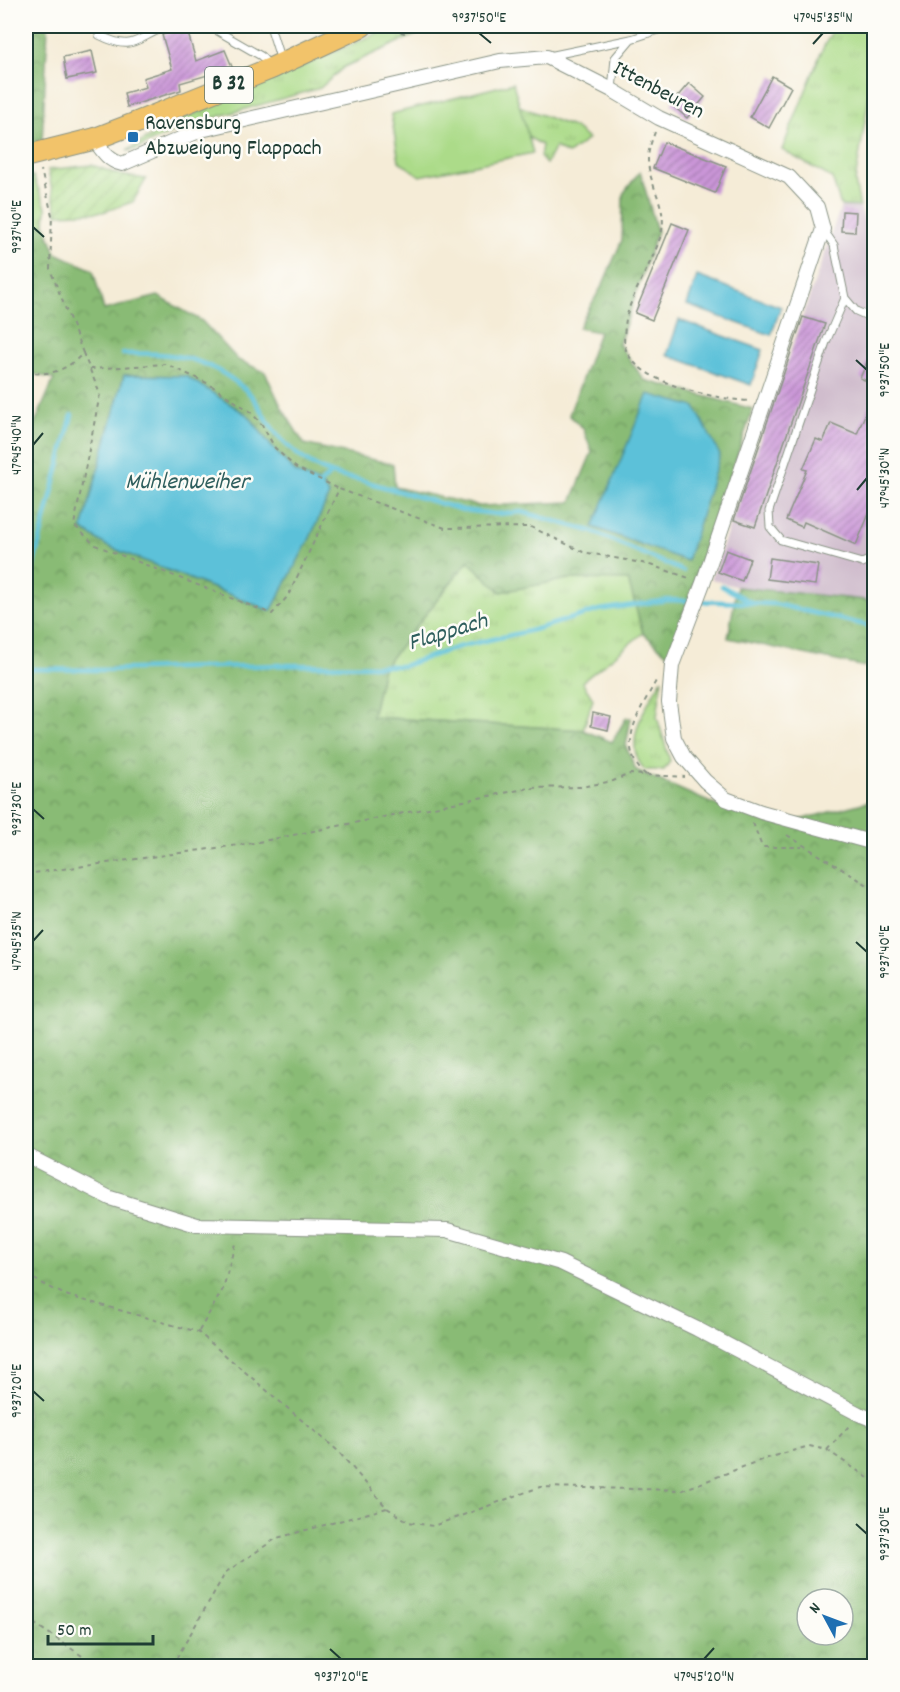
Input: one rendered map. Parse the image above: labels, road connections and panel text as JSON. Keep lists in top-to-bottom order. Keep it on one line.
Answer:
{"streets":{"main road":["B 32"],"street":["Ittenbeuren"]},"water":["Mühlenweiher","Flappach"],"places":{"transit":["Ravensburg Abzweigung Flappach"]},"scale_bar":"50 m","north":"top left","coordinates":["9°37'50\"E","47°45'35\"N","9°37'40\"E","47°45'40\"N","47°45'30\"N","9°37'30\"E","9°37'20\"E","47°45'20\"N"]}
